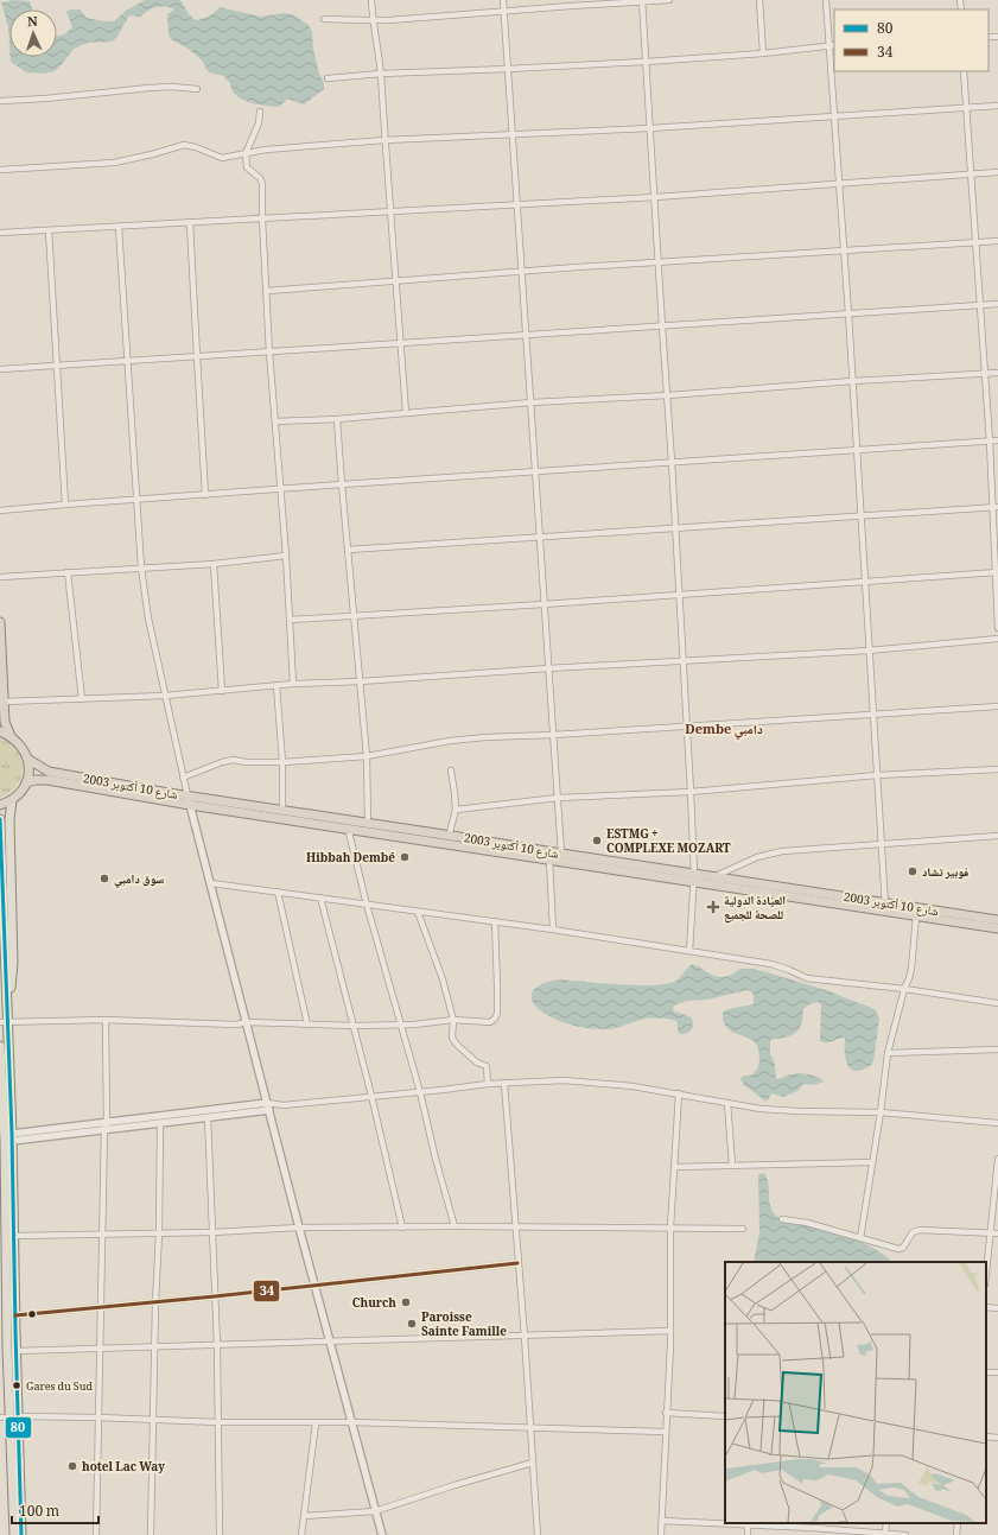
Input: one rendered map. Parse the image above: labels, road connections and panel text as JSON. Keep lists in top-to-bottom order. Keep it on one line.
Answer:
{"streets":{"highway":["شارع 10 أكتوبر 2003"]},"districts":["Dembe دامبي"],"places":{"other":["ESTMG + COMPLEXE MOZART","Hibbah Dembé","فوبير تشاد","سوق دامبي","Church","Paroisse Sainte Famille","Gares du Sud","hotel Lac Way"],"health":["العيادة الدولية للصحة للجميع"]},"lines":["transit line 80","transit line 34"],"legend":["80","34"],"scale_bar":"100 m","north":"top"}
